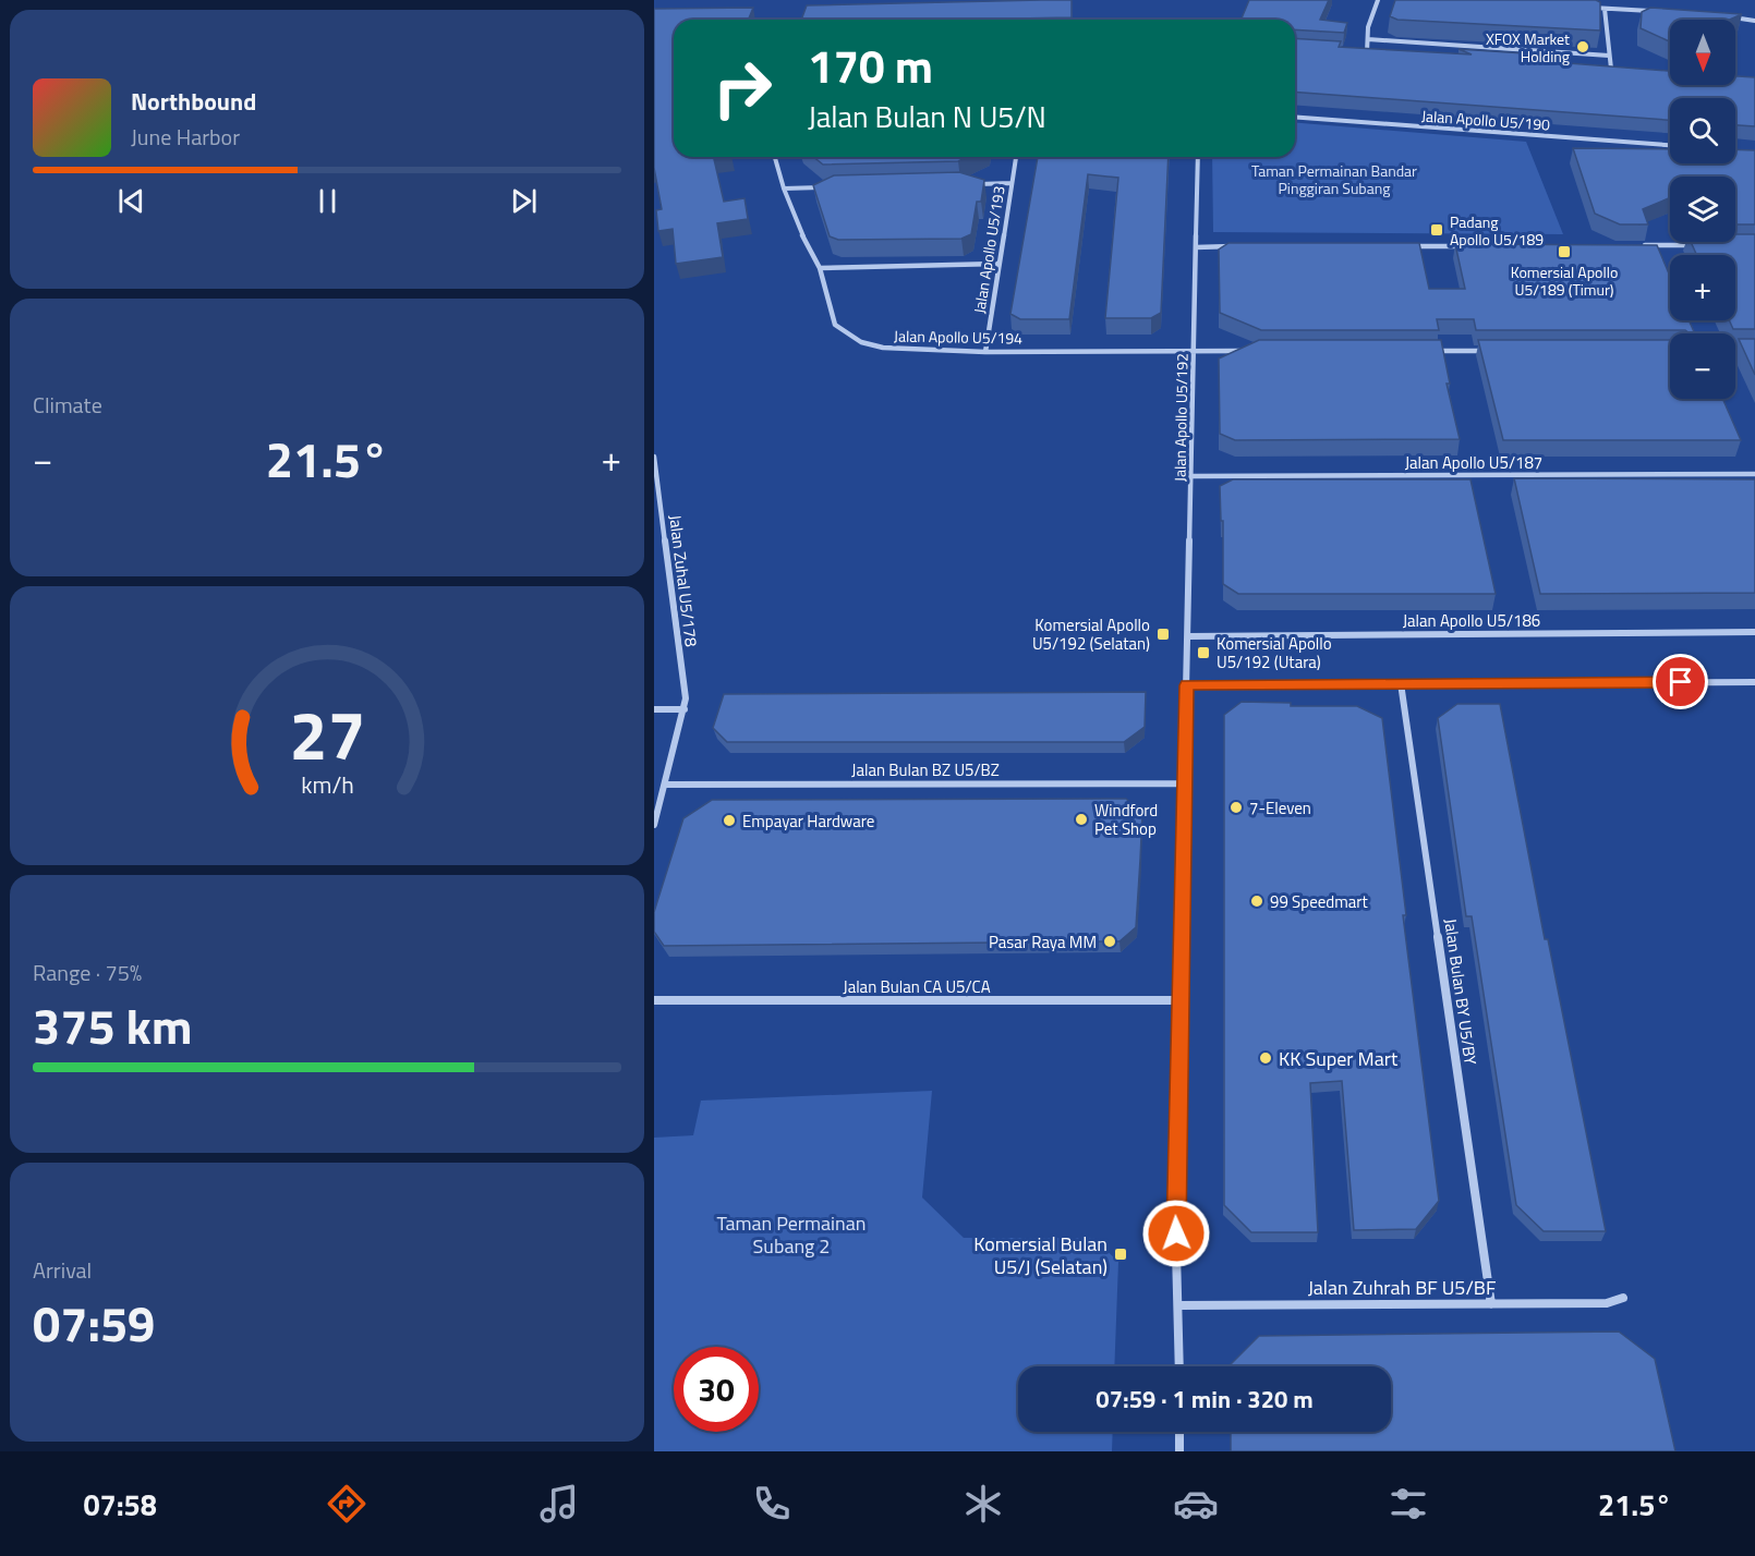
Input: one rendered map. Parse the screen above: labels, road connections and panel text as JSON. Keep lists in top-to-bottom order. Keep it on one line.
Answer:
{"streets":{"street":["Jalan Apollo U5/190","Jalan Apollo U5/193","Jalan Apollo U5/194","Jalan Apollo U5/192","Jalan Apollo U5/187","Jalan Zuhal U5/178","Jalan Apollo U5/186","Jalan Bulan BZ U5/BZ","Jalan Bulan CA U5/CA","Jalan Bulan BY U5/BY","Jalan Zuhrah BF U5/BF"]},"crossings":[["Jalan Apollo U5/193","Jalan Apollo U5/194"],["Jalan Apollo U5/194","Jalan Apollo U5/192"],["Jalan Apollo U5/192","Jalan Apollo U5/187"],["Jalan Apollo U5/192","Jalan Apollo U5/186"],["Jalan Apollo U5/192","Jalan Bulan BZ U5/BZ"],["Jalan Apollo U5/192","Jalan Bulan CA U5/CA"],["Jalan Apollo U5/192","Jalan Zuhrah BF U5/BF"],["Jalan Zuhal U5/178","Jalan Bulan BZ U5/BZ"],["Jalan Bulan BY U5/BY","Jalan Zuhrah BF U5/BF"]],"parks":["Taman Permainan Bandar Pinggiran Subang","Taman Permainan Subang 2"],"places":{"other":["XFOX Market Holding","7-Eleven","Windford Pet Shop","Empayar Hardware","99 Speedmart","Pasar Raya MM","KK Super Mart"],"transit":["Padang Apollo U5/189","Komersial Apollo U5/189 (Timur)","Komersial Apollo U5/192 (Selatan)","Komersial Apollo U5/192 (Utara)","Komersial Bulan U5/J (Selatan)"]},"north":"bottom","page":{"map_buttons":["+","−"],"turn":["170 m","Jalan Bulan N U5/N"],"song":["Northbound","June Harbor"],"tile":["Climate",["Range · 75%","375 km"],["Arrival","07:59"]],"heat":["−","21.5°","+"],"limit":"30","trip":"07:59 · 1 min · 320 m","tabs":["07:58","21.5°"],"gauge":["27","km/h"]}}
